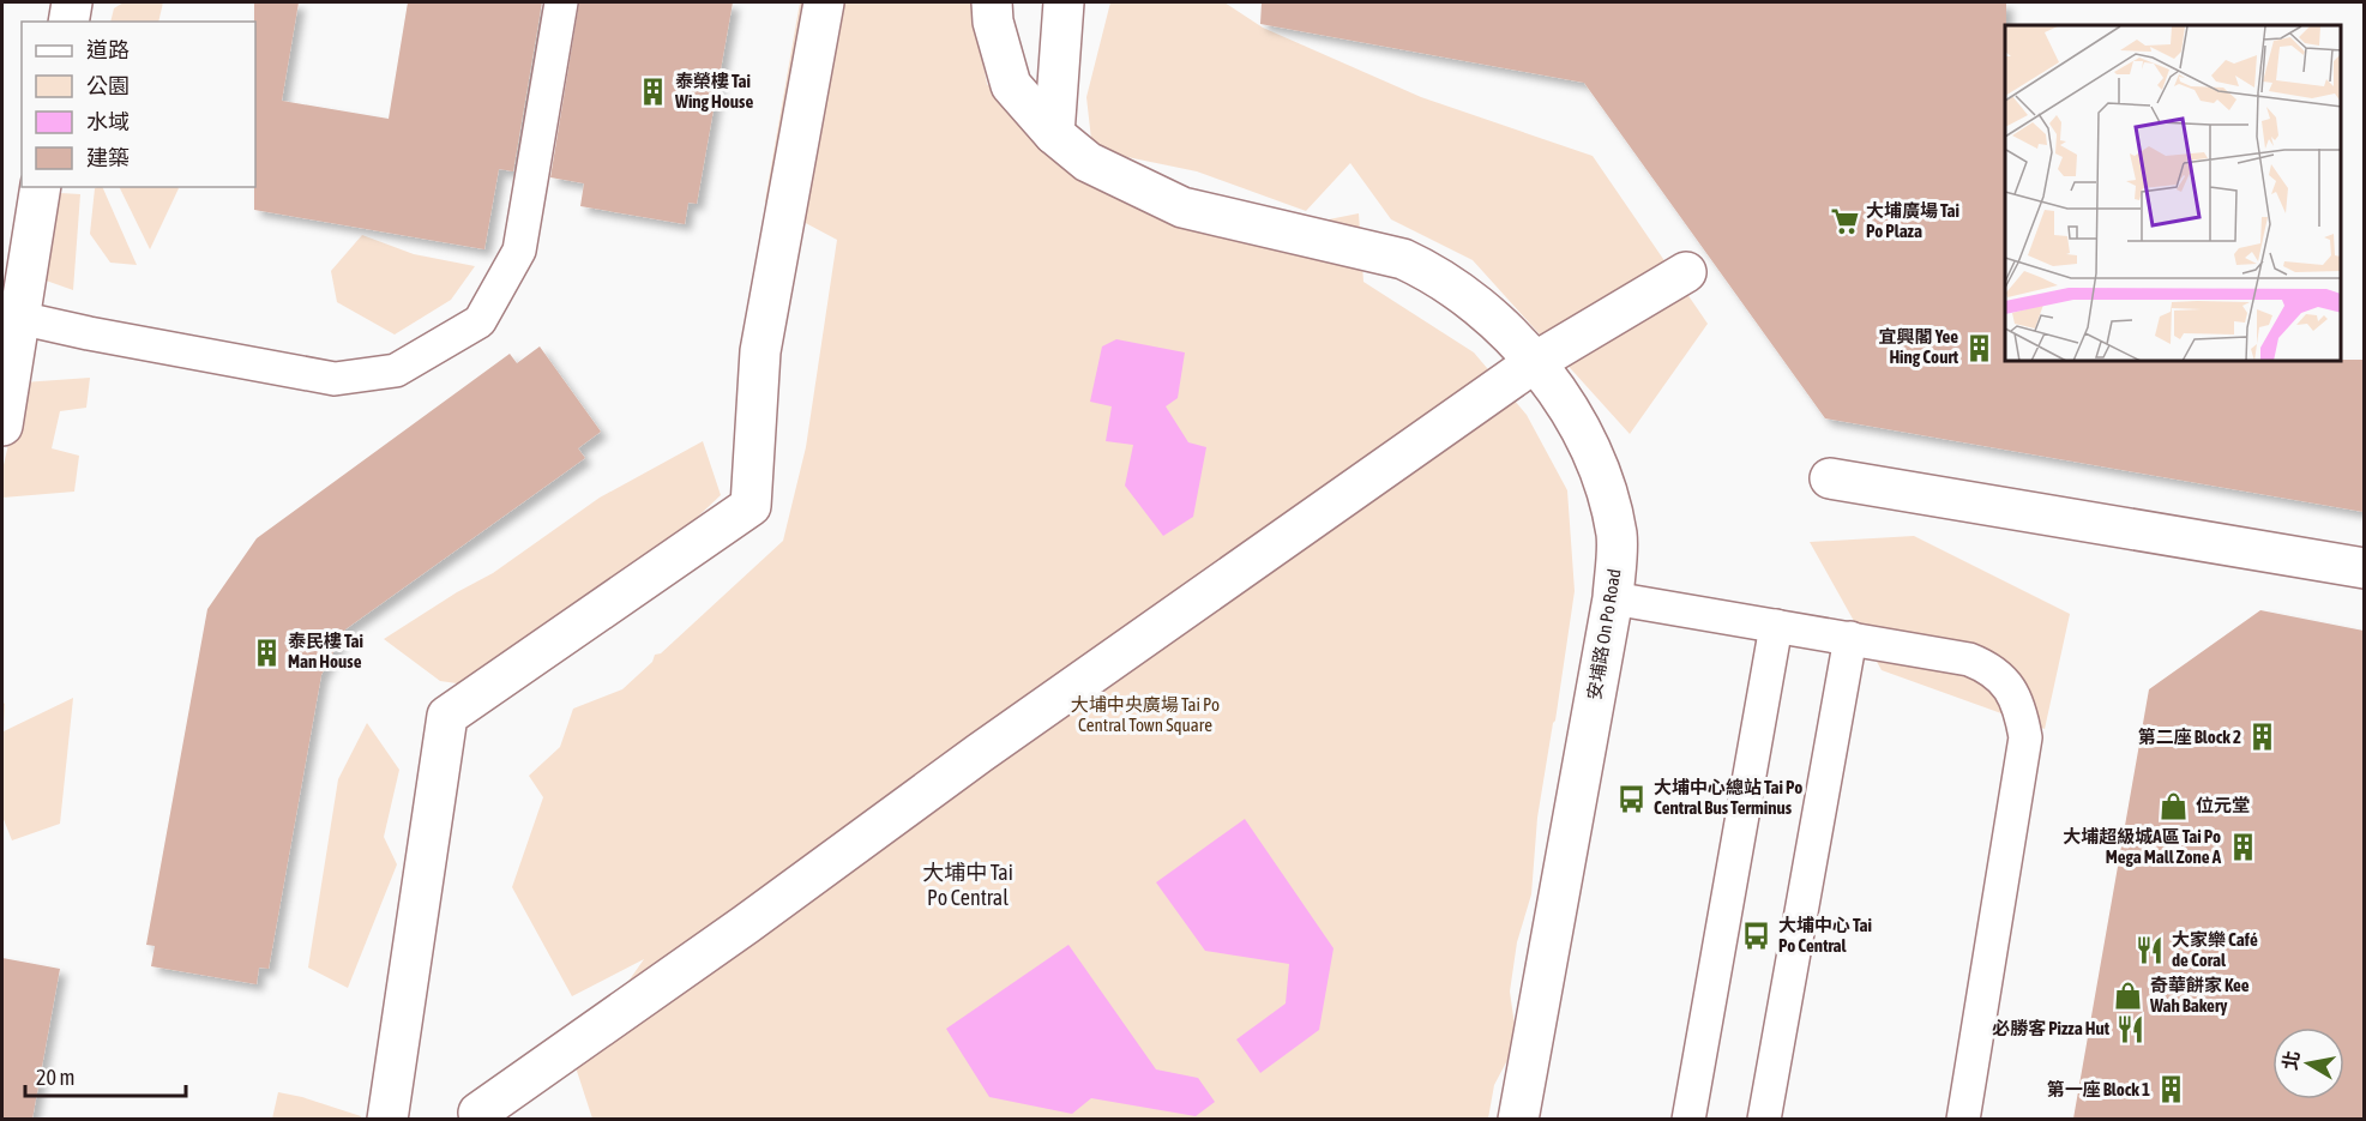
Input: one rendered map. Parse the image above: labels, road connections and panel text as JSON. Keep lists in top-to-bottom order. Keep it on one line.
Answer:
{"streets":{"street":["安埔路 On Po Road"]},"districts":["大埔中 Tai Po Central"],"parks":["大埔中央廣場 Tai Po Central Town Square"],"places":{"building":["泰榮樓 Tai Wing House","宜興閣 Yee Hing Court","泰民樓 Tai Man House","第二座 Block 2","大埔超級城A區 Tai Po Mega Mall Zone A","第一座 Block 1"],"supermarket":["大埔廣場 Tai Po Plaza"],"bus stop":["大埔中心總站 Tai Po Central Bus Terminus","大埔中心 Tai Po Central"],"shop":["位元堂","奇華餅家 Kee Wah Bakery"],"restaurant":["大家樂 Café de Coral","必勝客 Pizza Hut"]},"legend":["道路","公園","水域","建築"],"scale_bar":"20 m","north":"left"}
